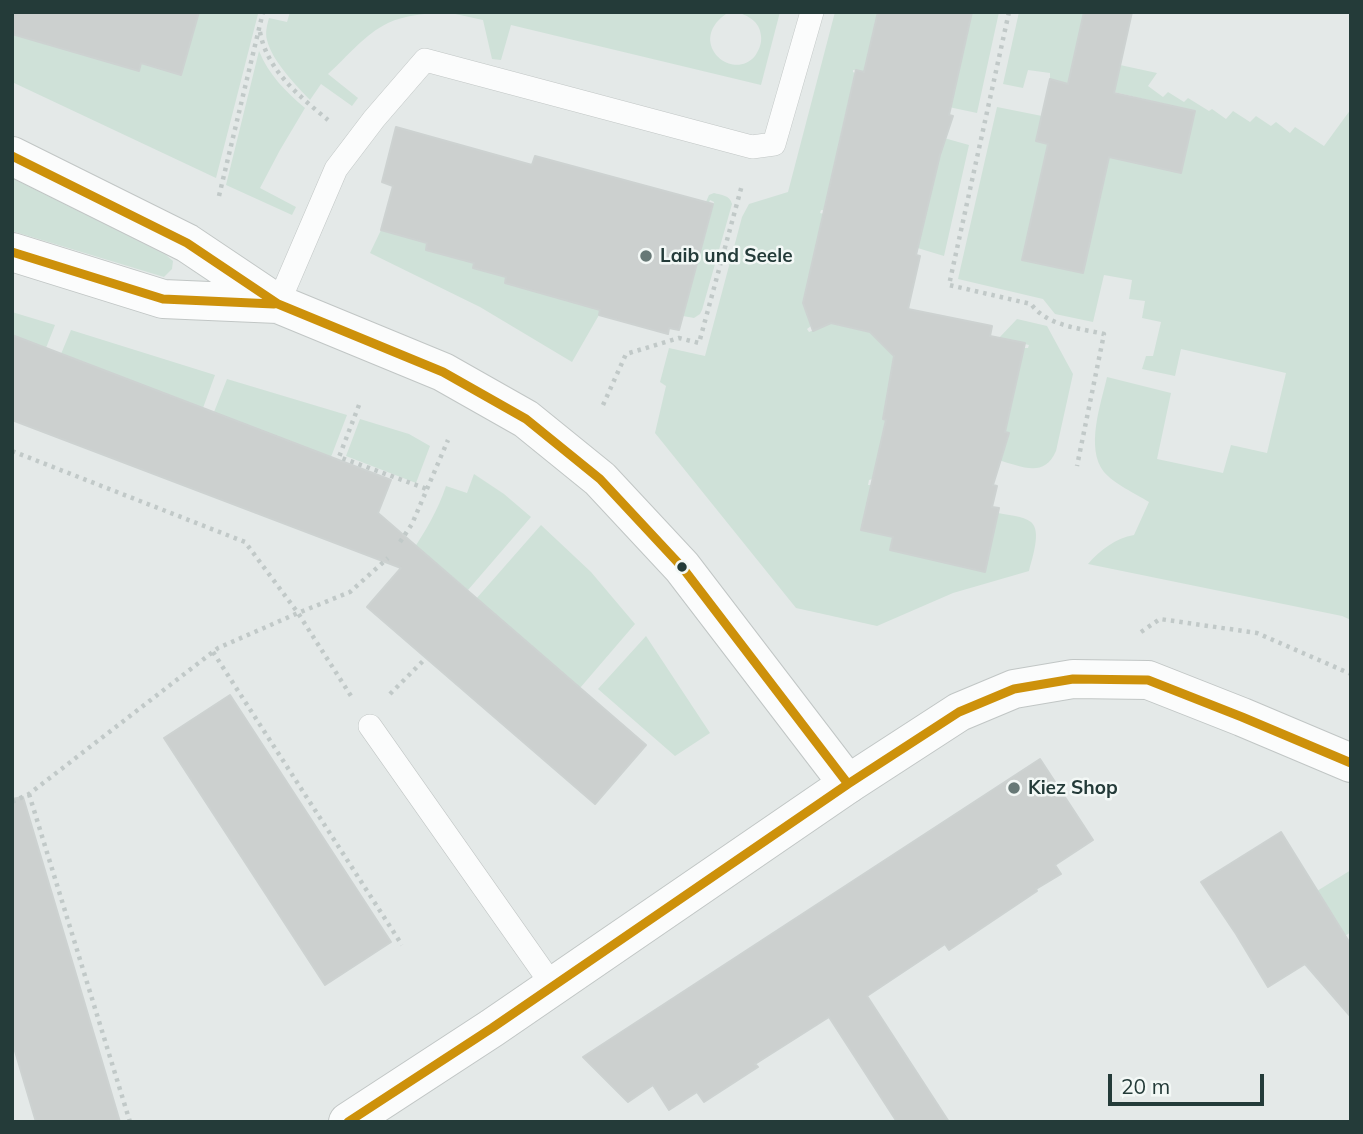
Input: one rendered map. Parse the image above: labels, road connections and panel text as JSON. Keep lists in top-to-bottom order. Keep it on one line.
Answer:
{"places":["Laib und Seele","Kiez Shop"],"scale_bar":"20 m"}
